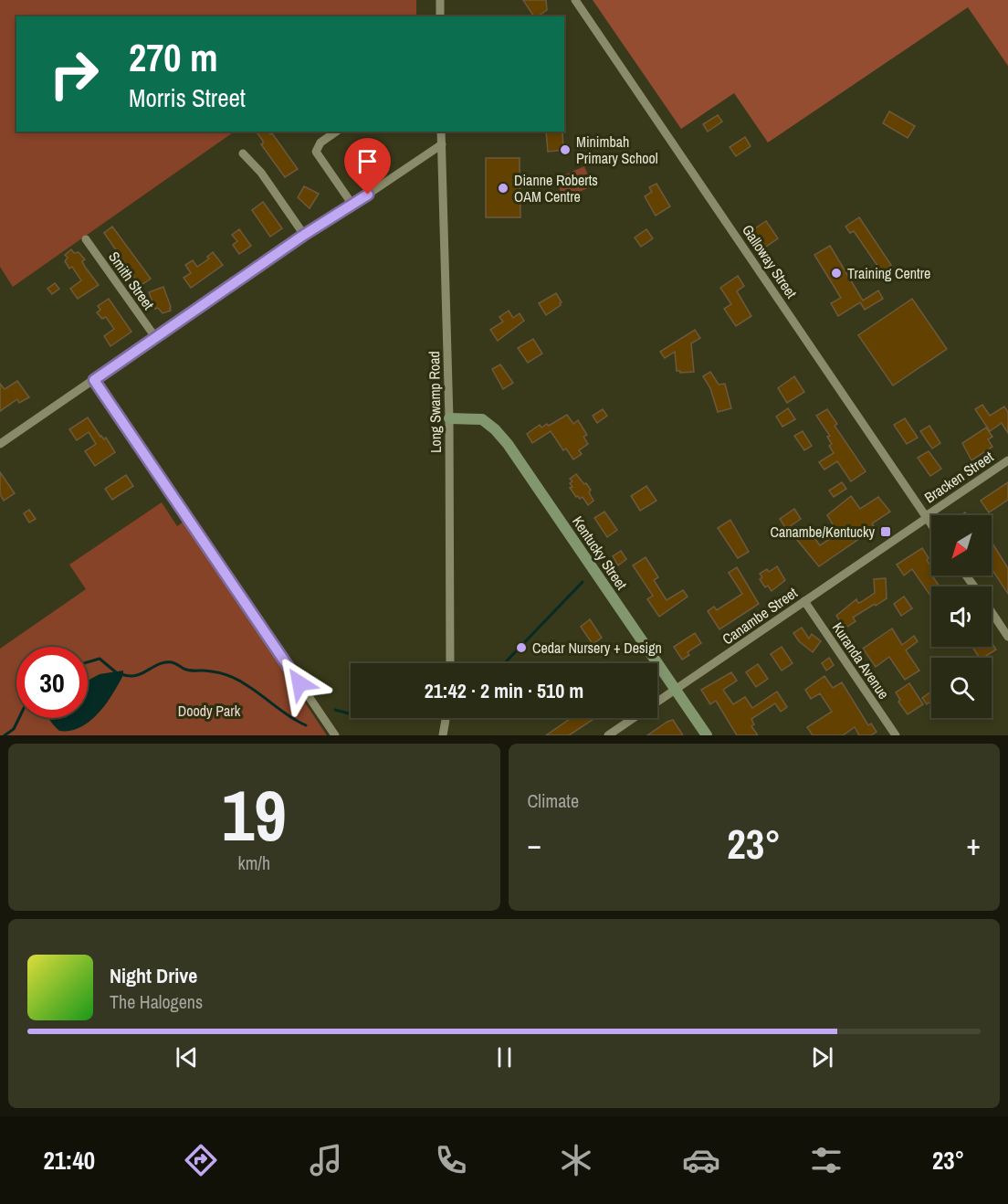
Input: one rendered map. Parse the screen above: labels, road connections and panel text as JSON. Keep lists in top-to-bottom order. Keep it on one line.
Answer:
{"streets":{"street":["Galloway Street","Smith Street","Long Swamp Road","Bracken Street","Kentucky Street","Canambe Street","Kuranda Avenue"]},"crossings":[["Galloway Street","Bracken Street"],["Galloway Street","Canambe Street"],["Long Swamp Road","Kentucky Street"],["Bracken Street","Canambe Street"],["Kentucky Street","Canambe Street"],["Canambe Street","Kuranda Avenue"]],"parks":["Doody Park"],"places":{"other":["Minimbah Primary School","Dianne Roberts OAM Centre","Training Centre","Cedar Nursery + Design"],"transit":["Canambe/Kentucky"]},"north":"bottom left","page":{"turn":["270 m","Morris Street"],"limit":"30","trip":"21:42 · 2 min · 510 m","tile":[["19","km/h"],"Climate"],"heat":["−","23°","+"],"song":["Night Drive","The Halogens"],"tabs":["21:40","23°"]}}
